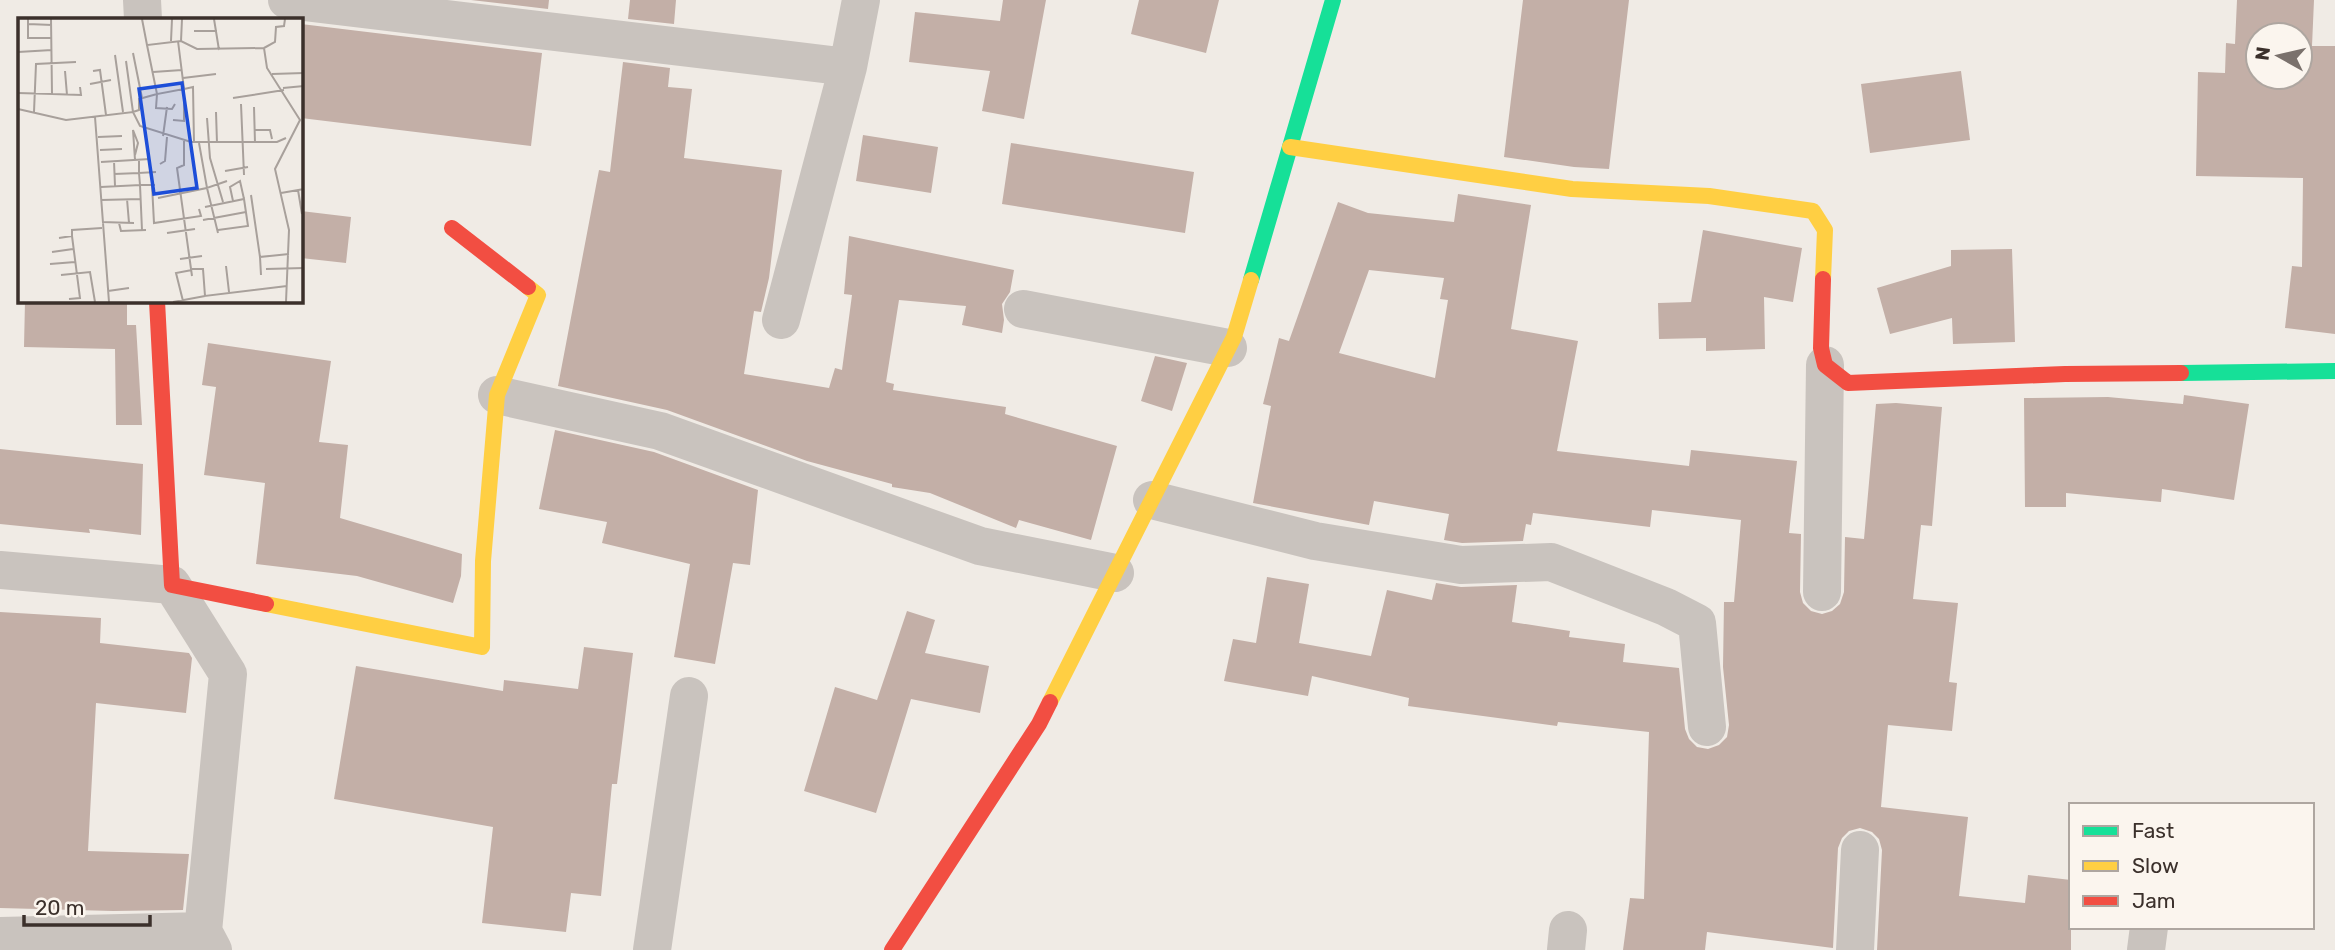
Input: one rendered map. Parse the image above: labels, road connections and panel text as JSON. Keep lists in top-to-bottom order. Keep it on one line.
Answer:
{"legend":["Fast","Slow","Jam"],"scale_bar":"20 m","north":"left"}
